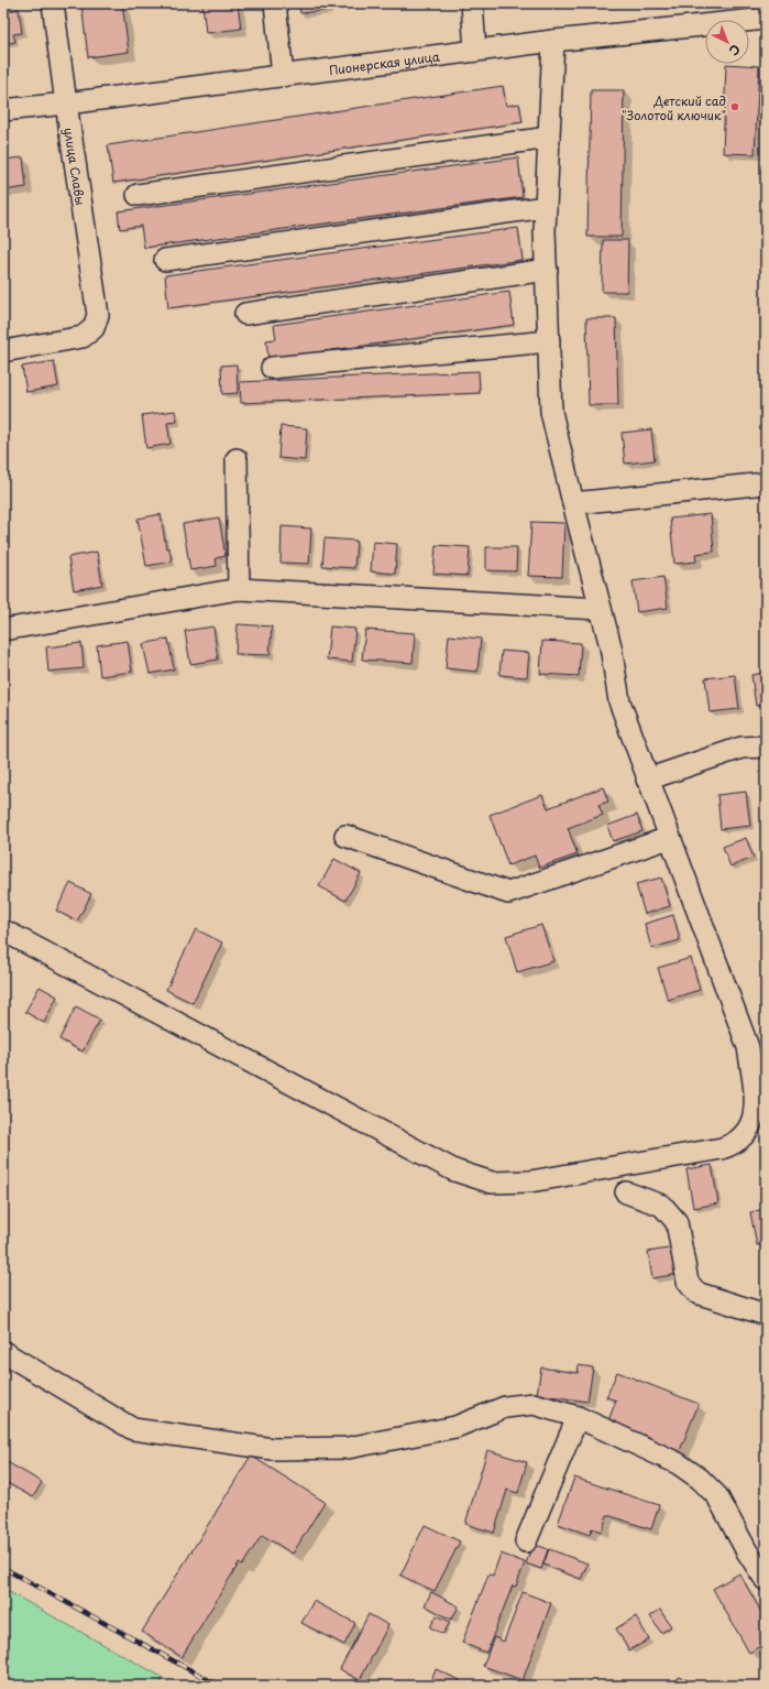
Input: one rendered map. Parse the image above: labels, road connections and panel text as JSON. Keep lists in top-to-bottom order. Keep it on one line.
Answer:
{"streets":{"street":["Пионерская улица","улица Славы"]},"crossings":[["Пионерская улица","улица Славы"]],"places":["Детский сад \"Золотой ключик\""],"north":"bottom right"}
